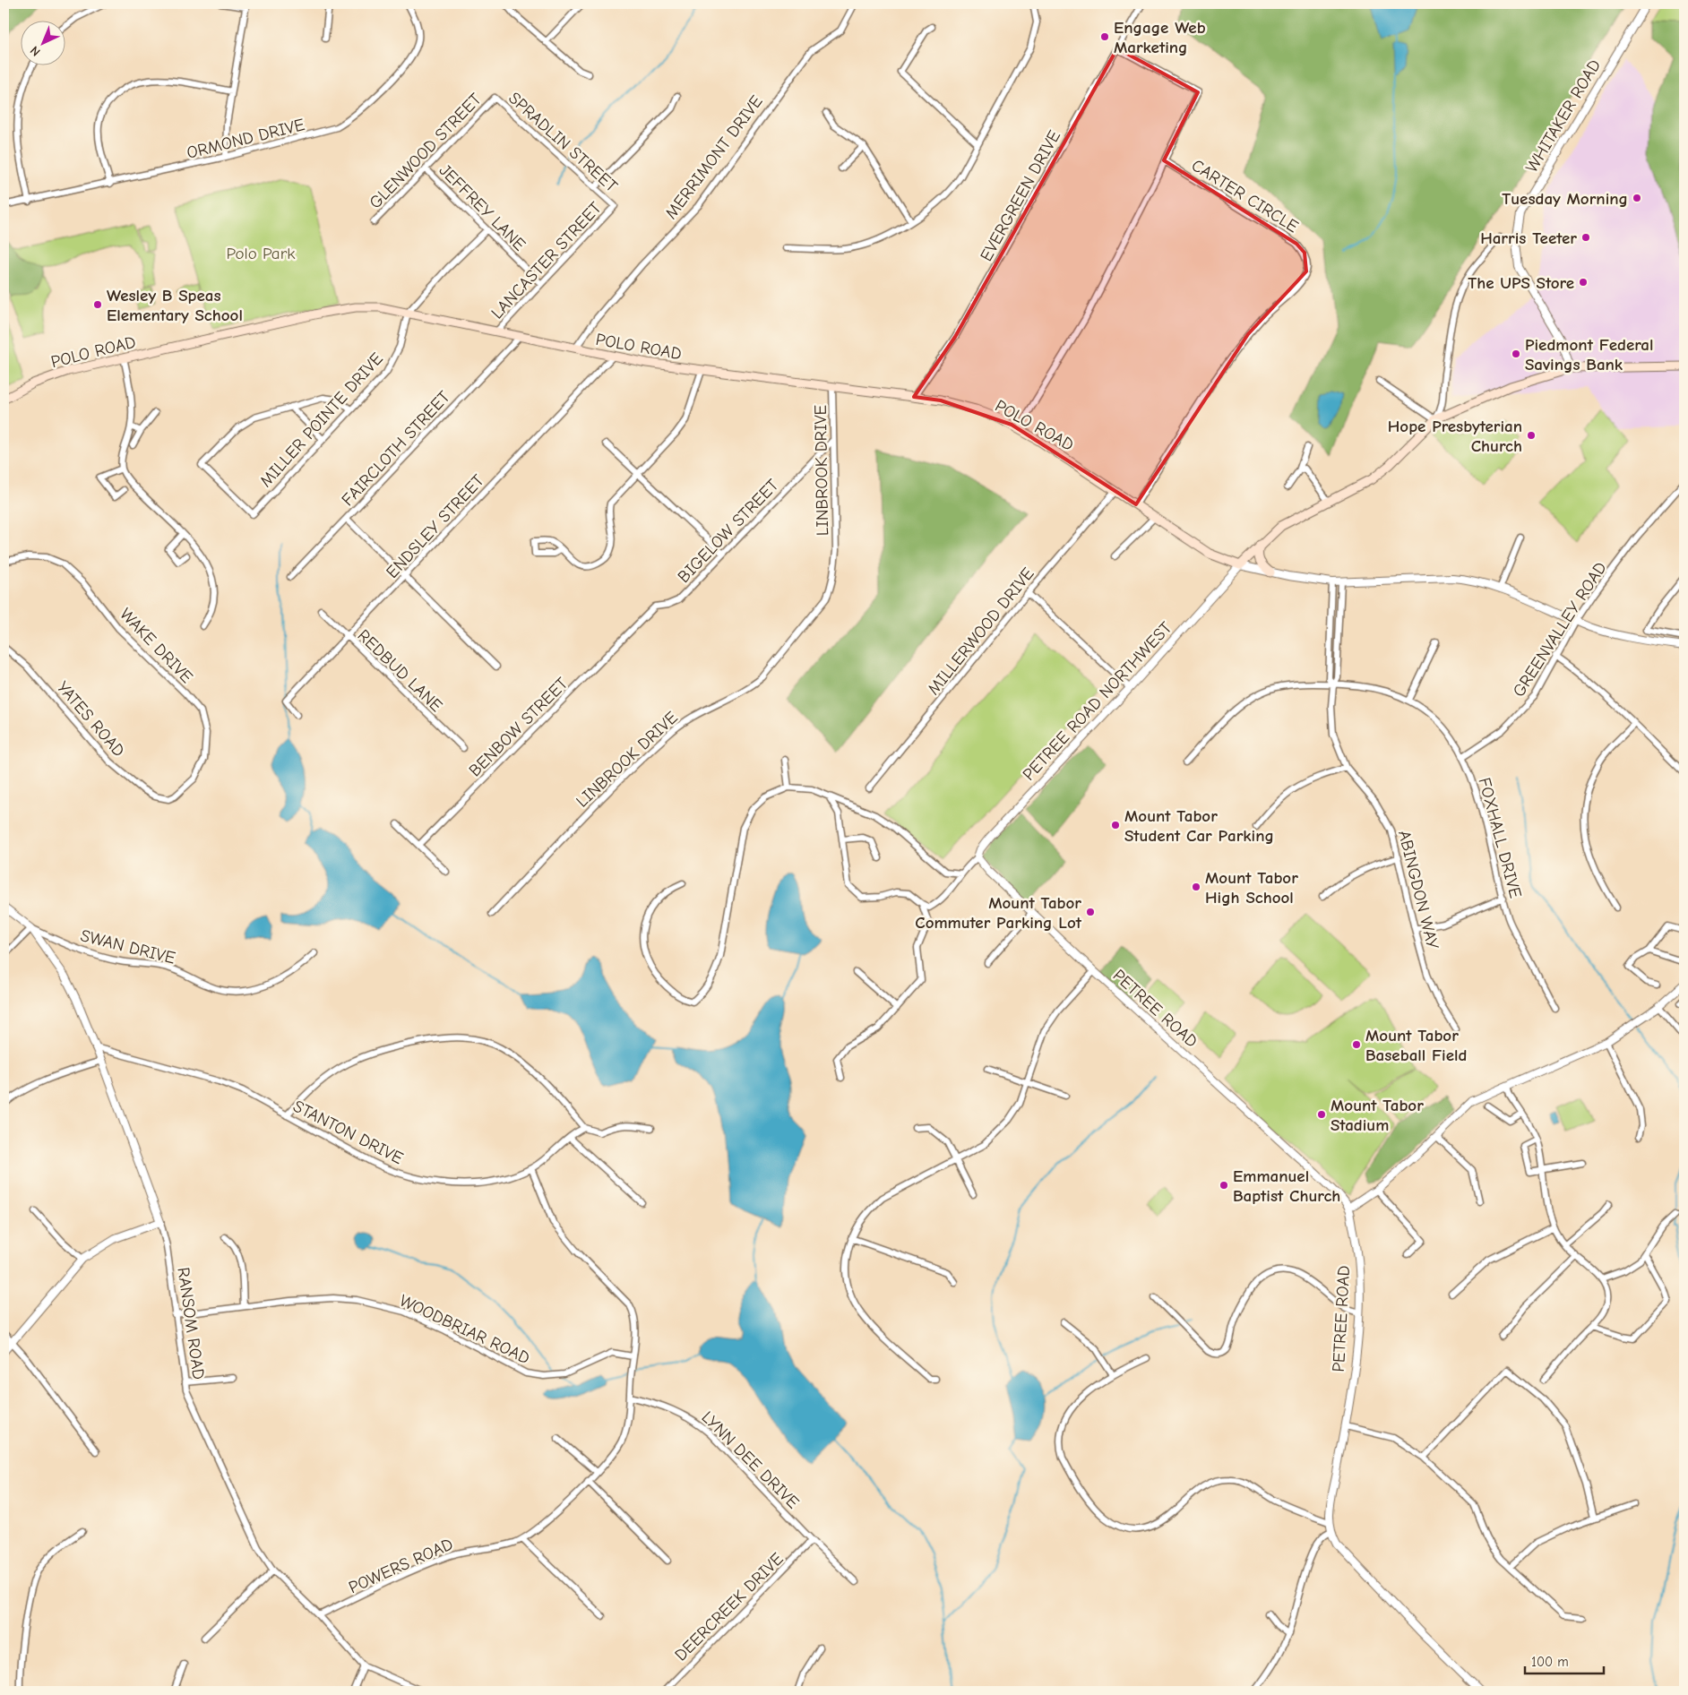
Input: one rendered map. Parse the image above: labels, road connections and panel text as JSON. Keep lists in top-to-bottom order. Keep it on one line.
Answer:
{"streets":{"main road":["POLO ROAD"],"street":["WHITAKER ROAD","ORMOND DRIVE","SPRADLIN STREET","GLENWOOD STREET","MERRIMONT DRIVE","EVERGREEN DRIVE","CARTER CIRCLE","JEFFREY LANE","LANCASTER STREET","MILLER POINTE DRIVE","FAIRCLOTH STREET","LINBROOK DRIVE","ENDSLEY STREET","BIGELOW STREET","GREENVALLEY ROAD","MILLERWOOD DRIVE","WAKE DRIVE","REDBUD LANE","PETREE ROAD NORTHWEST","YATES ROAD","BENBOW STREET","FOXHALL DRIVE","ABINGDON WAY","SWAN DRIVE","PETREE ROAD","STANTON DRIVE","RANSOM ROAD","WOODBRIAR ROAD","LYNN DEE DRIVE","POWERS ROAD","DEERCREEK DRIVE"]},"crossings":[["SPRADLIN STREET","GLENWOOD STREET"],["SPRADLIN STREET","LANCASTER STREET"],["GLENWOOD STREET","JEFFREY LANE"],["MERRIMONT DRIVE","POLO ROAD"],["EVERGREEN DRIVE","POLO ROAD"],["CARTER CIRCLE","POLO ROAD"],["JEFFREY LANE","LANCASTER STREET"],["LANCASTER STREET","POLO ROAD"],["POLO ROAD","MILLER POINTE DRIVE"],["POLO ROAD","FAIRCLOTH STREET"],["POLO ROAD","LINBROOK DRIVE"],["POLO ROAD","ENDSLEY STREET"],["POLO ROAD","MILLERWOOD DRIVE"],["POLO ROAD","PETREE ROAD NORTHWEST"],["LINBROOK DRIVE","BIGELOW STREET"],["ENDSLEY STREET","REDBUD LANE"],["BIGELOW STREET","BENBOW STREET"],["GREENVALLEY ROAD","FOXHALL DRIVE"],["WAKE DRIVE","YATES ROAD"],["PETREE ROAD NORTHWEST","PETREE ROAD"],["FOXHALL DRIVE","ABINGDON WAY"],["SWAN DRIVE","RANSOM ROAD"],["STANTON DRIVE","RANSOM ROAD"],["RANSOM ROAD","WOODBRIAR ROAD"],["RANSOM ROAD","POWERS ROAD"],["LYNN DEE DRIVE","POWERS ROAD"],["LYNN DEE DRIVE","DEERCREEK DRIVE"]],"parks":["Polo Park"],"places":["Engage Web Marketing","Tuesday Morning","Harris Teeter","The UPS Store","Wesley B Speas Elementary School","Piedmont Federal Savings Bank","Hope Presbyterian Church","Mount Tabor Student Car Parking","Mount Tabor High School","Mount Tabor Commuter Parking Lot","Mount Tabor Baseball Field","Mount Tabor Stadium","Emmanuel Baptist Church"],"scale_bar":"100 m","north":"bottom left"}
